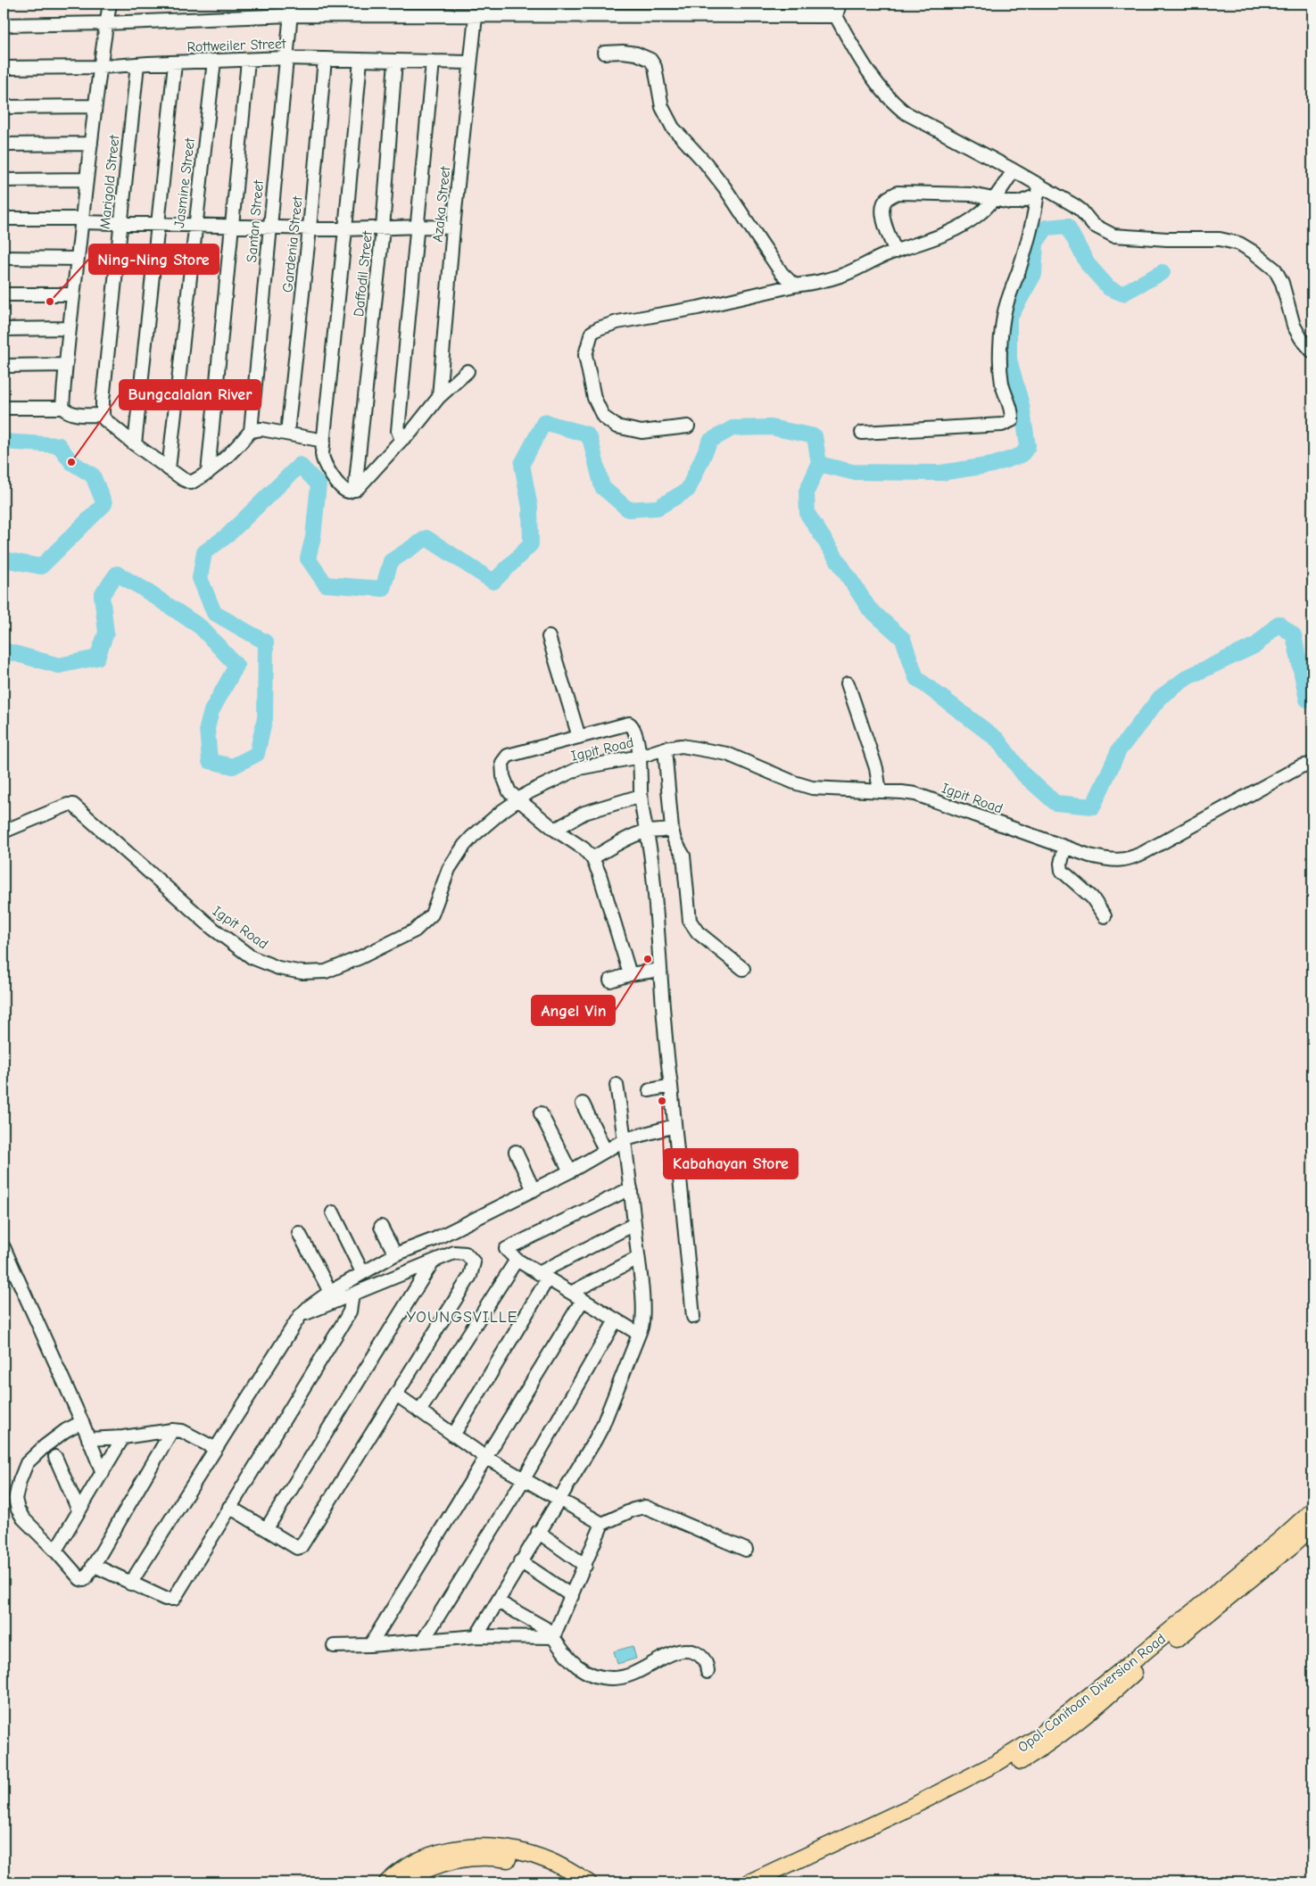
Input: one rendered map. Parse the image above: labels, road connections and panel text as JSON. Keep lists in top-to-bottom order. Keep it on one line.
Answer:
{"streets":{"main road":["Opol-Canitoan Diversion Road"],"street":["Rottweiler Street","Marigold Street","Jasmine Street","Azaka Street","Santan Street","Gardenia Street","Daffodil Street","Igpit Road"]},"crossings":[["Rottweiler Street","Marigold Street"],["Rottweiler Street","Jasmine Street"],["Rottweiler Street","Azaka Street"],["Rottweiler Street","Santan Street"],["Rottweiler Street","Gardenia Street"],["Rottweiler Street","Daffodil Street"]],"districts":["YOUNGSVILLE"],"places":["Ning-Ning Store","Bungcalalan River","Angel Vin","Kabahayan Store"]}
